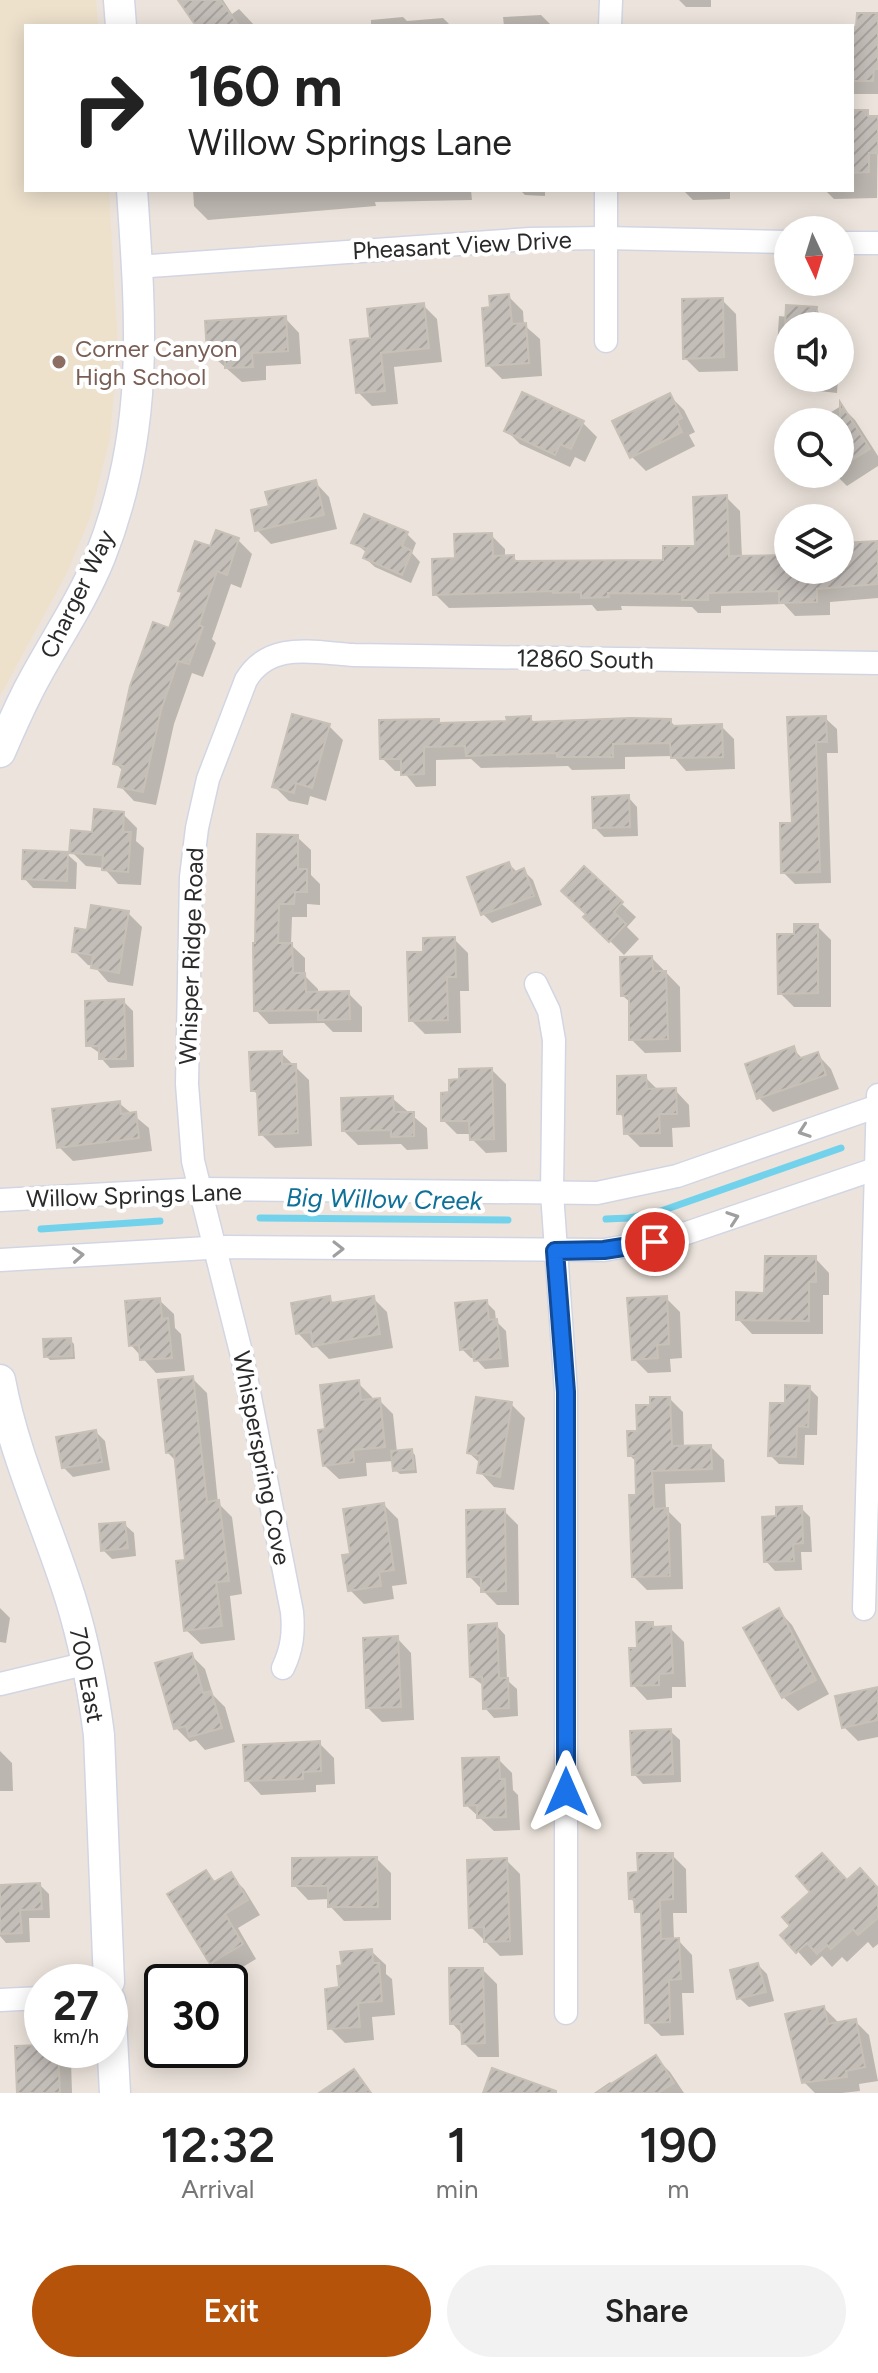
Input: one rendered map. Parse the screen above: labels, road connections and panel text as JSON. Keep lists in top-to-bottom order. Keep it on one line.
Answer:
{"streets":{"street":["Pheasant View Drive","Charger Way","12860 South","Whisper Ridge Road","Willow Springs Lane","Whisperspring Cove","700 East"]},"crossings":[["Pheasant View Drive","Charger Way"],["12860 South","Whisper Ridge Road"],["Whisper Ridge Road","Willow Springs Lane"],["Whisper Ridge Road","Whisperspring Cove"]],"water":["Big Willow Creek"],"places":["Corner Canyon High School"],"north":"bottom","page":{"turn":["160 m","Willow Springs Lane"],"speed":"27 km/h","limit":"30","eta":["12:32","Arrival","1","min","190","m"],"buttons":["Exit","Share"]}}
